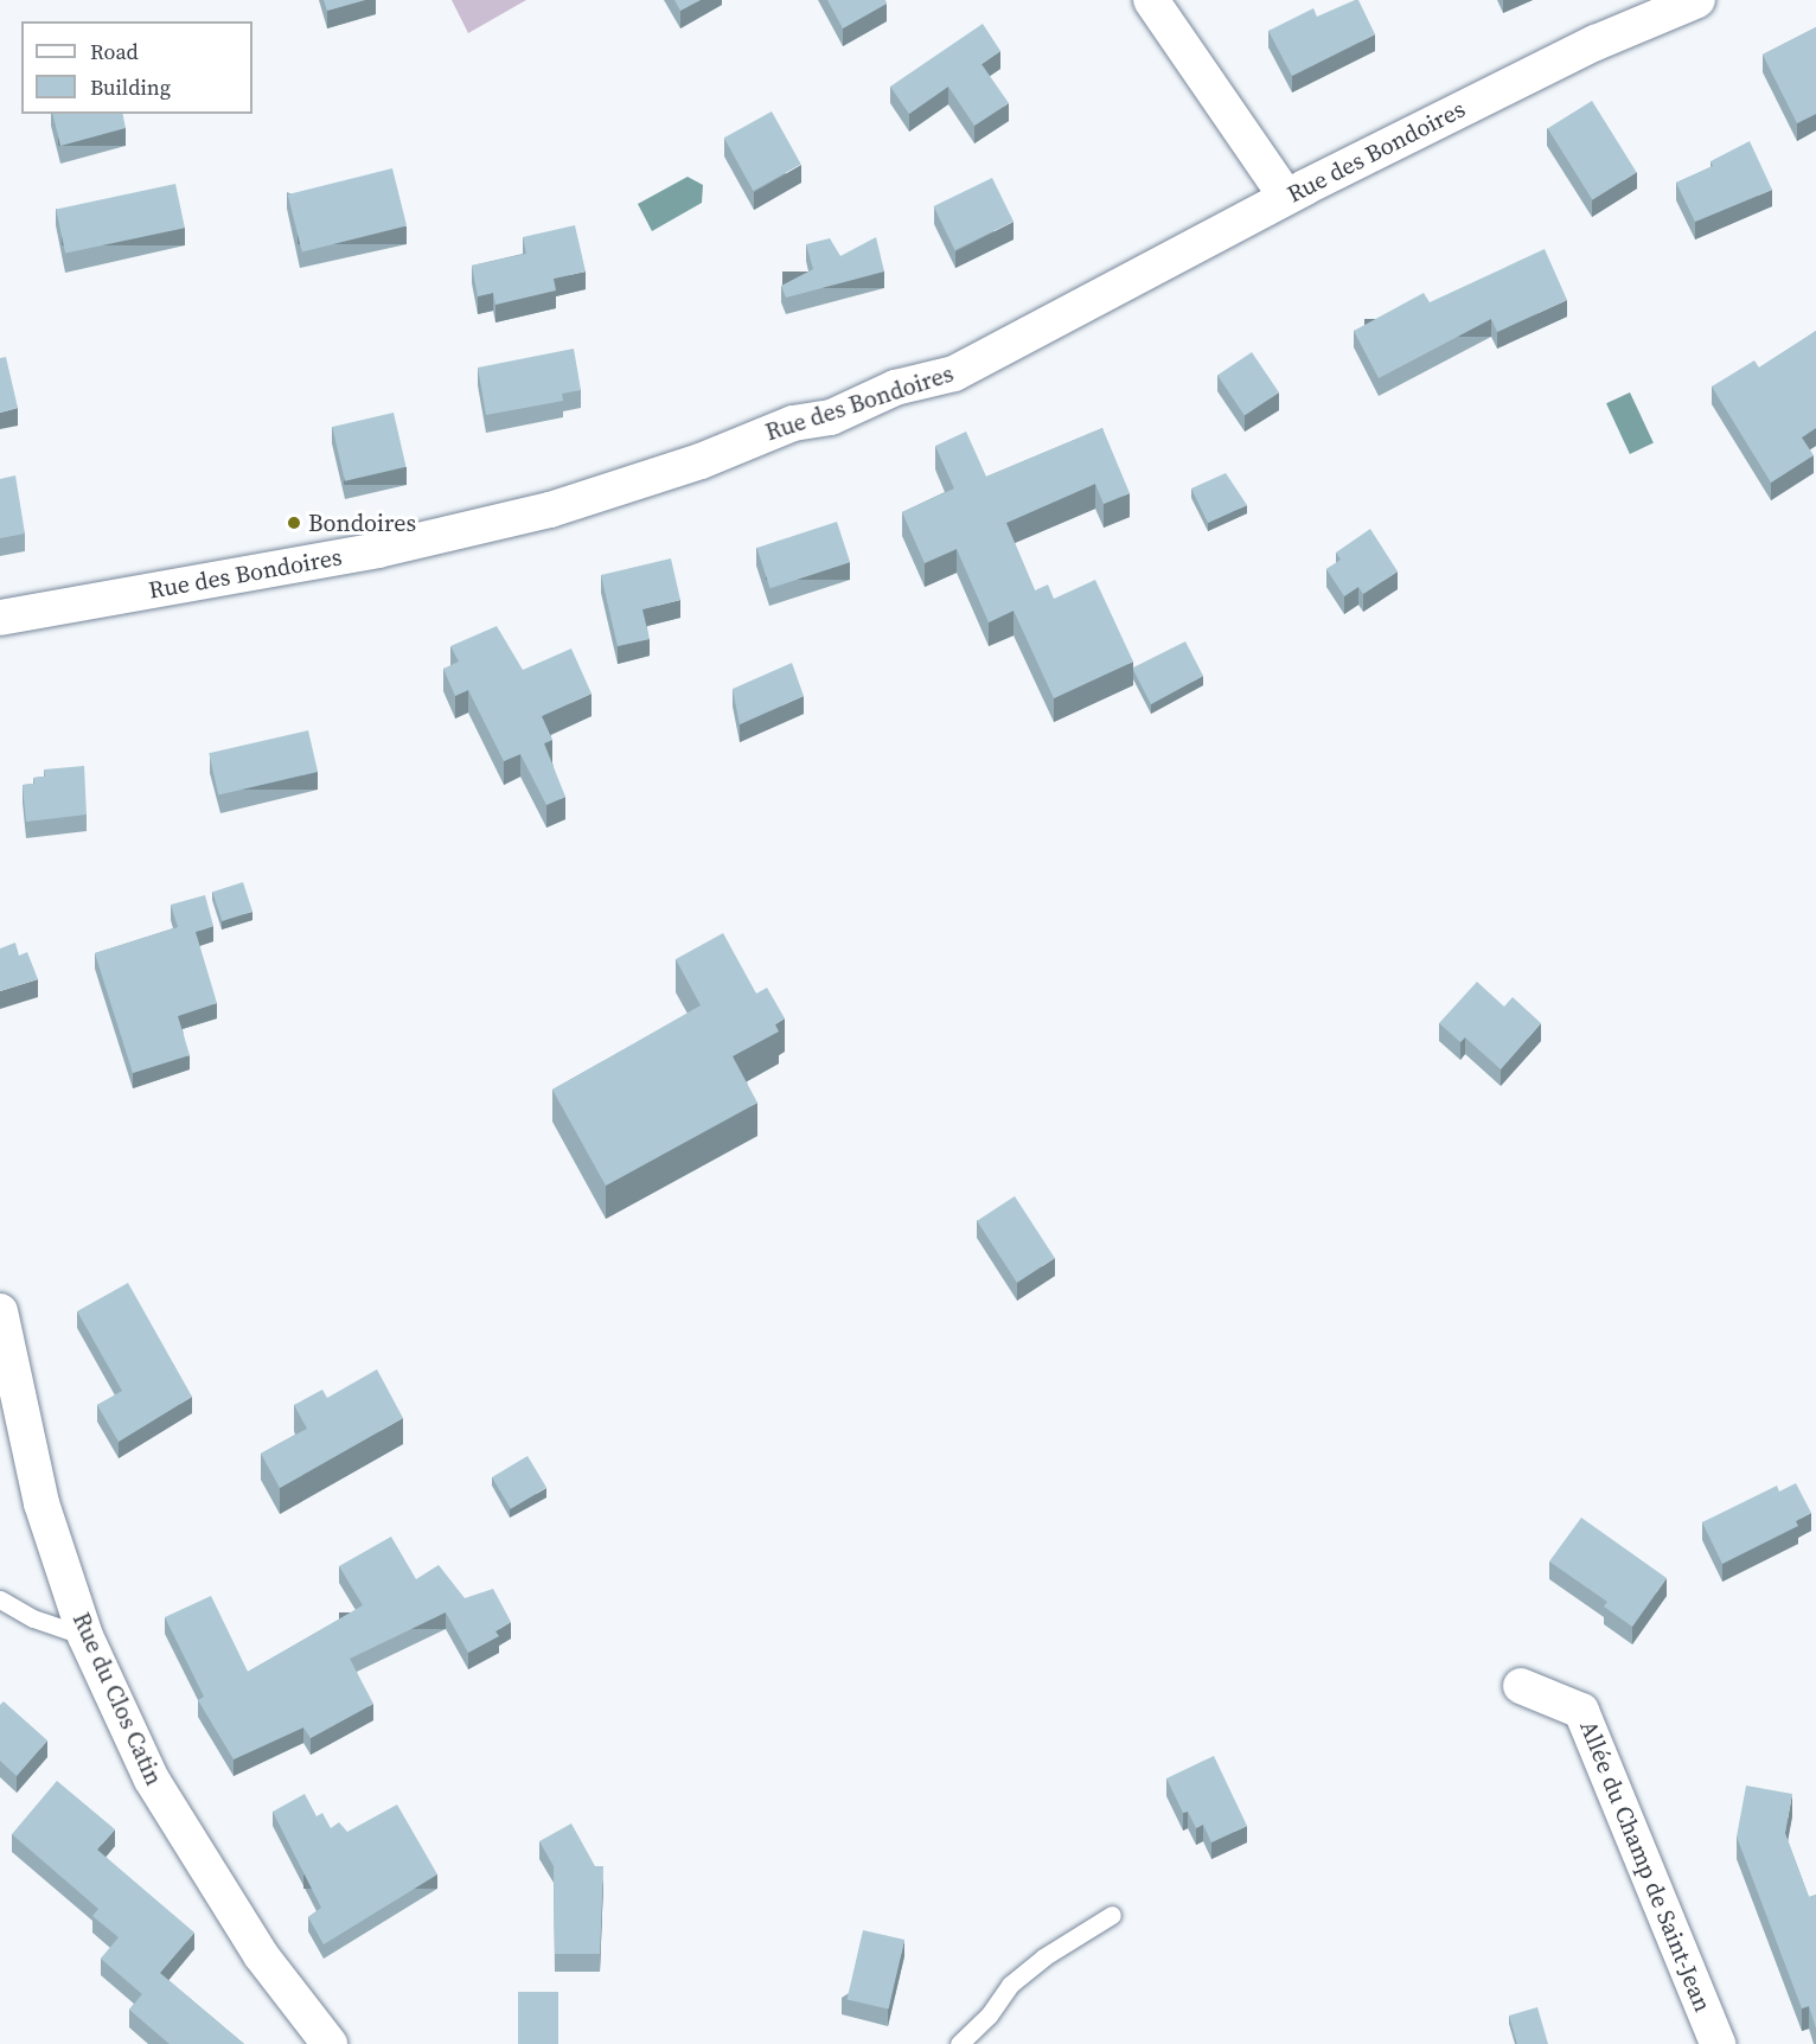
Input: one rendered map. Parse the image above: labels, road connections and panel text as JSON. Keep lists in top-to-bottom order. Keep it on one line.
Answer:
{"streets":{"street":["Rue des Bondoires","Rue du Clos Catin","Allée du Champ de Saint-Jean"]},"places":["Bondoires"],"legend":["Road","Building"]}
